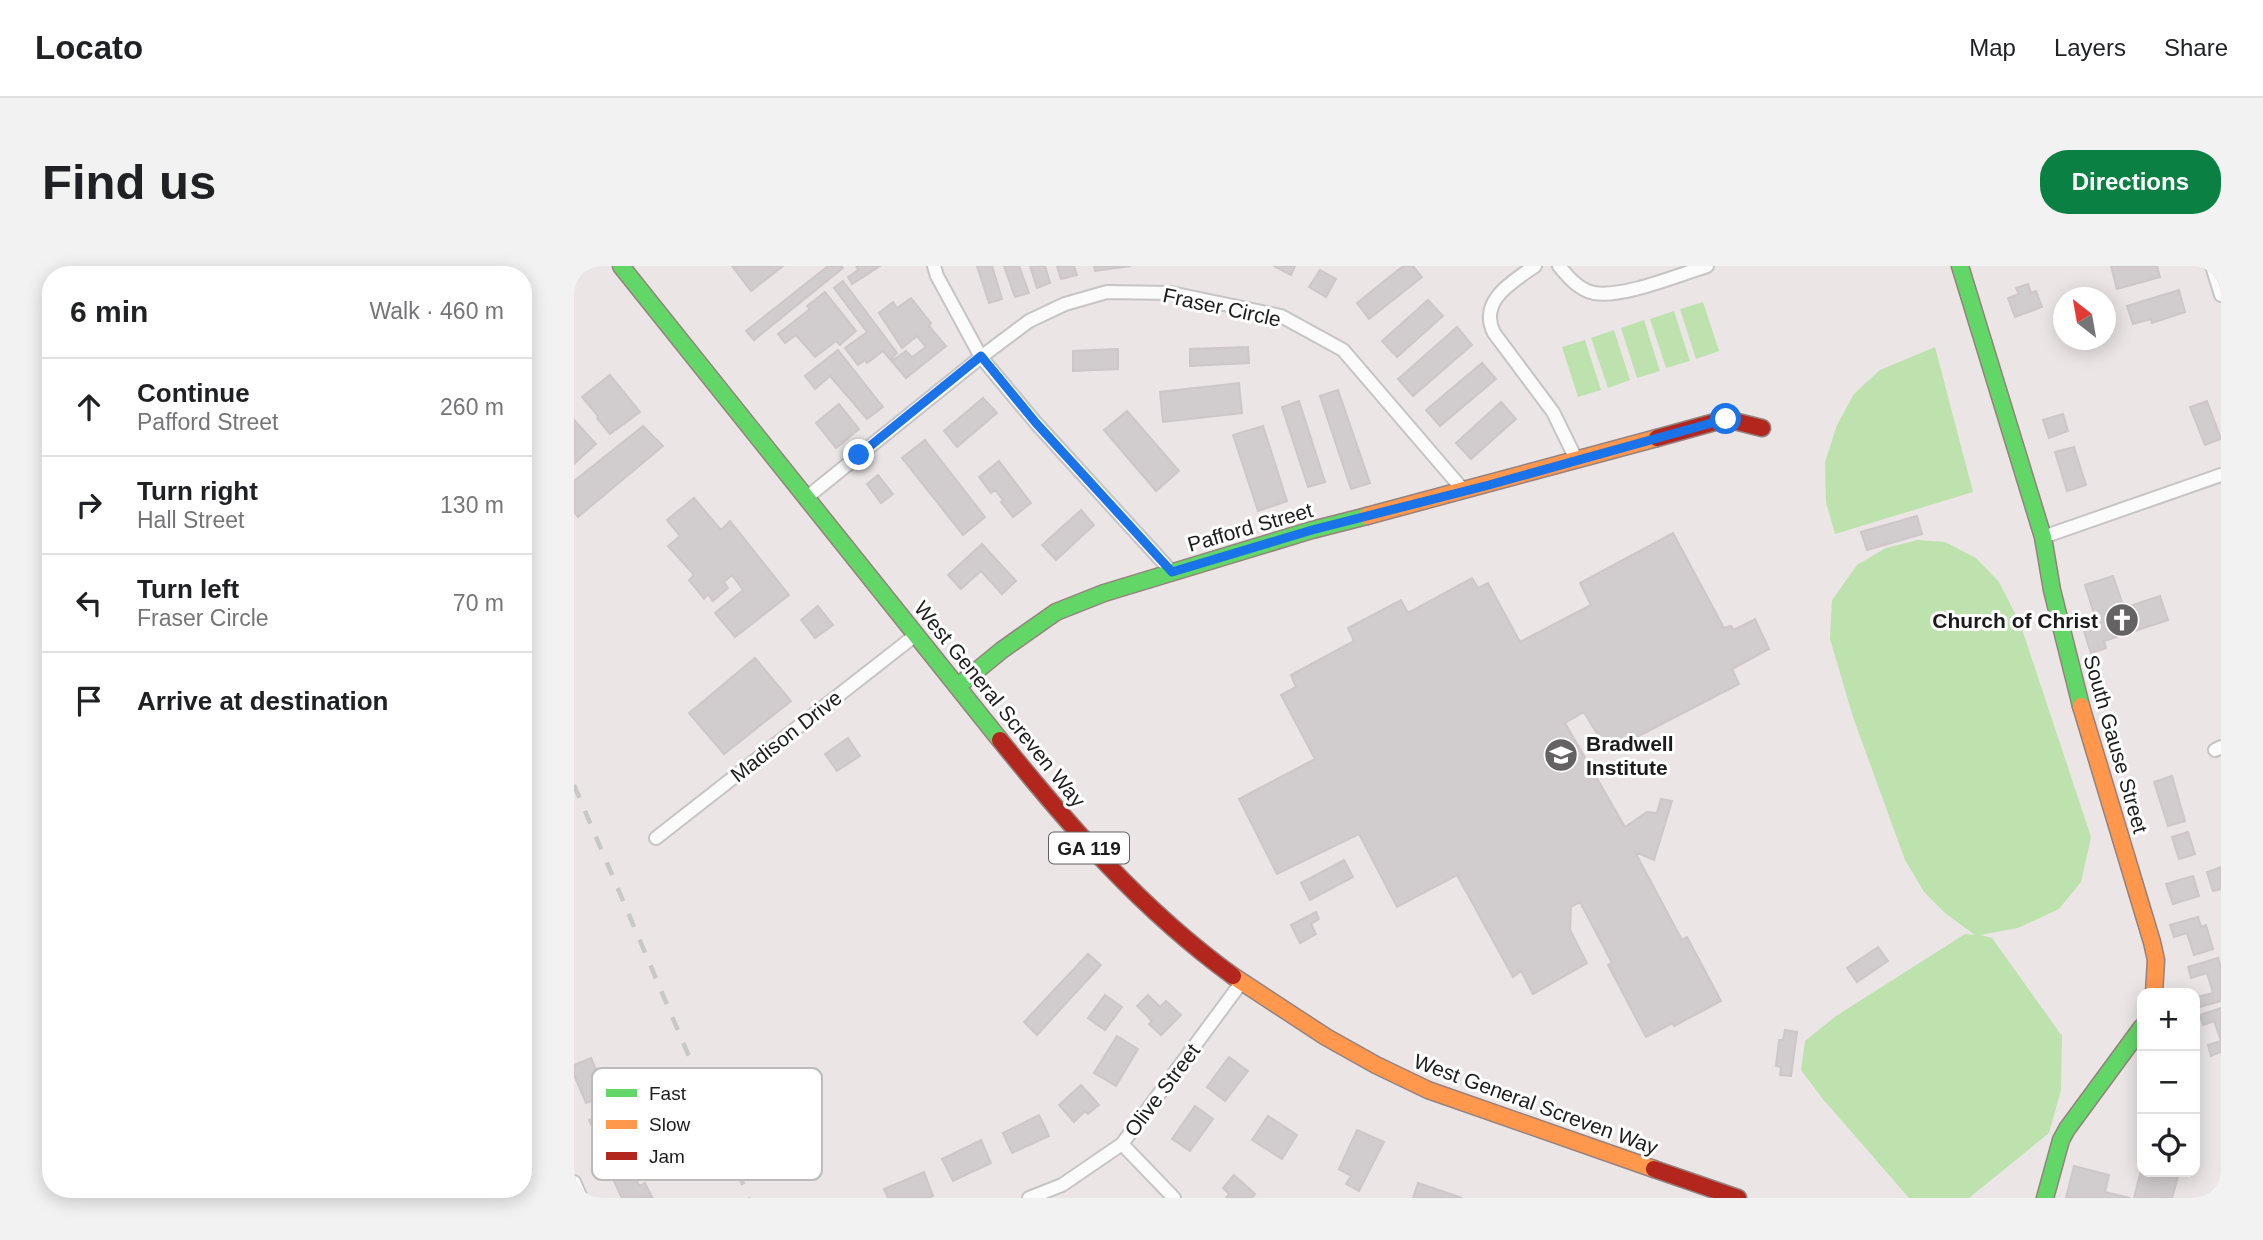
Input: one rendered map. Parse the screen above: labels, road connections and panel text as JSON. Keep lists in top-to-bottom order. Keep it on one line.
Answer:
{"streets":{"street":["Fraser Circle","Pafford Street","West General Screven Way","Madison Drive","South Gause Street","GA 119","Olive Street"]},"crossings":[["Fraser Circle","Pafford Street"],["Fraser Circle","West General Screven Way"],["Pafford Street","West General Screven Way"],["West General Screven Way","Madison Drive"],["West General Screven Way","Olive Street"]],"places":{"church":["Church of Christ"],"school or university":["Bradwell Institute"]},"legend":["Fast","Slow","Jam"],"north":"top left","page":{"header":"Locato","nav":["Map","Layers","Share"],"buttons":"Directions","title":"Find us","heading":["6 min","Walk · 460 m"],"list":[["Continue","Pafford Street","260 m"],["Turn right","Hall Street","130 m"],["Turn left","Fraser Circle","70 m"],"Arrive at destination"],"map_buttons":["+","−"]}}
